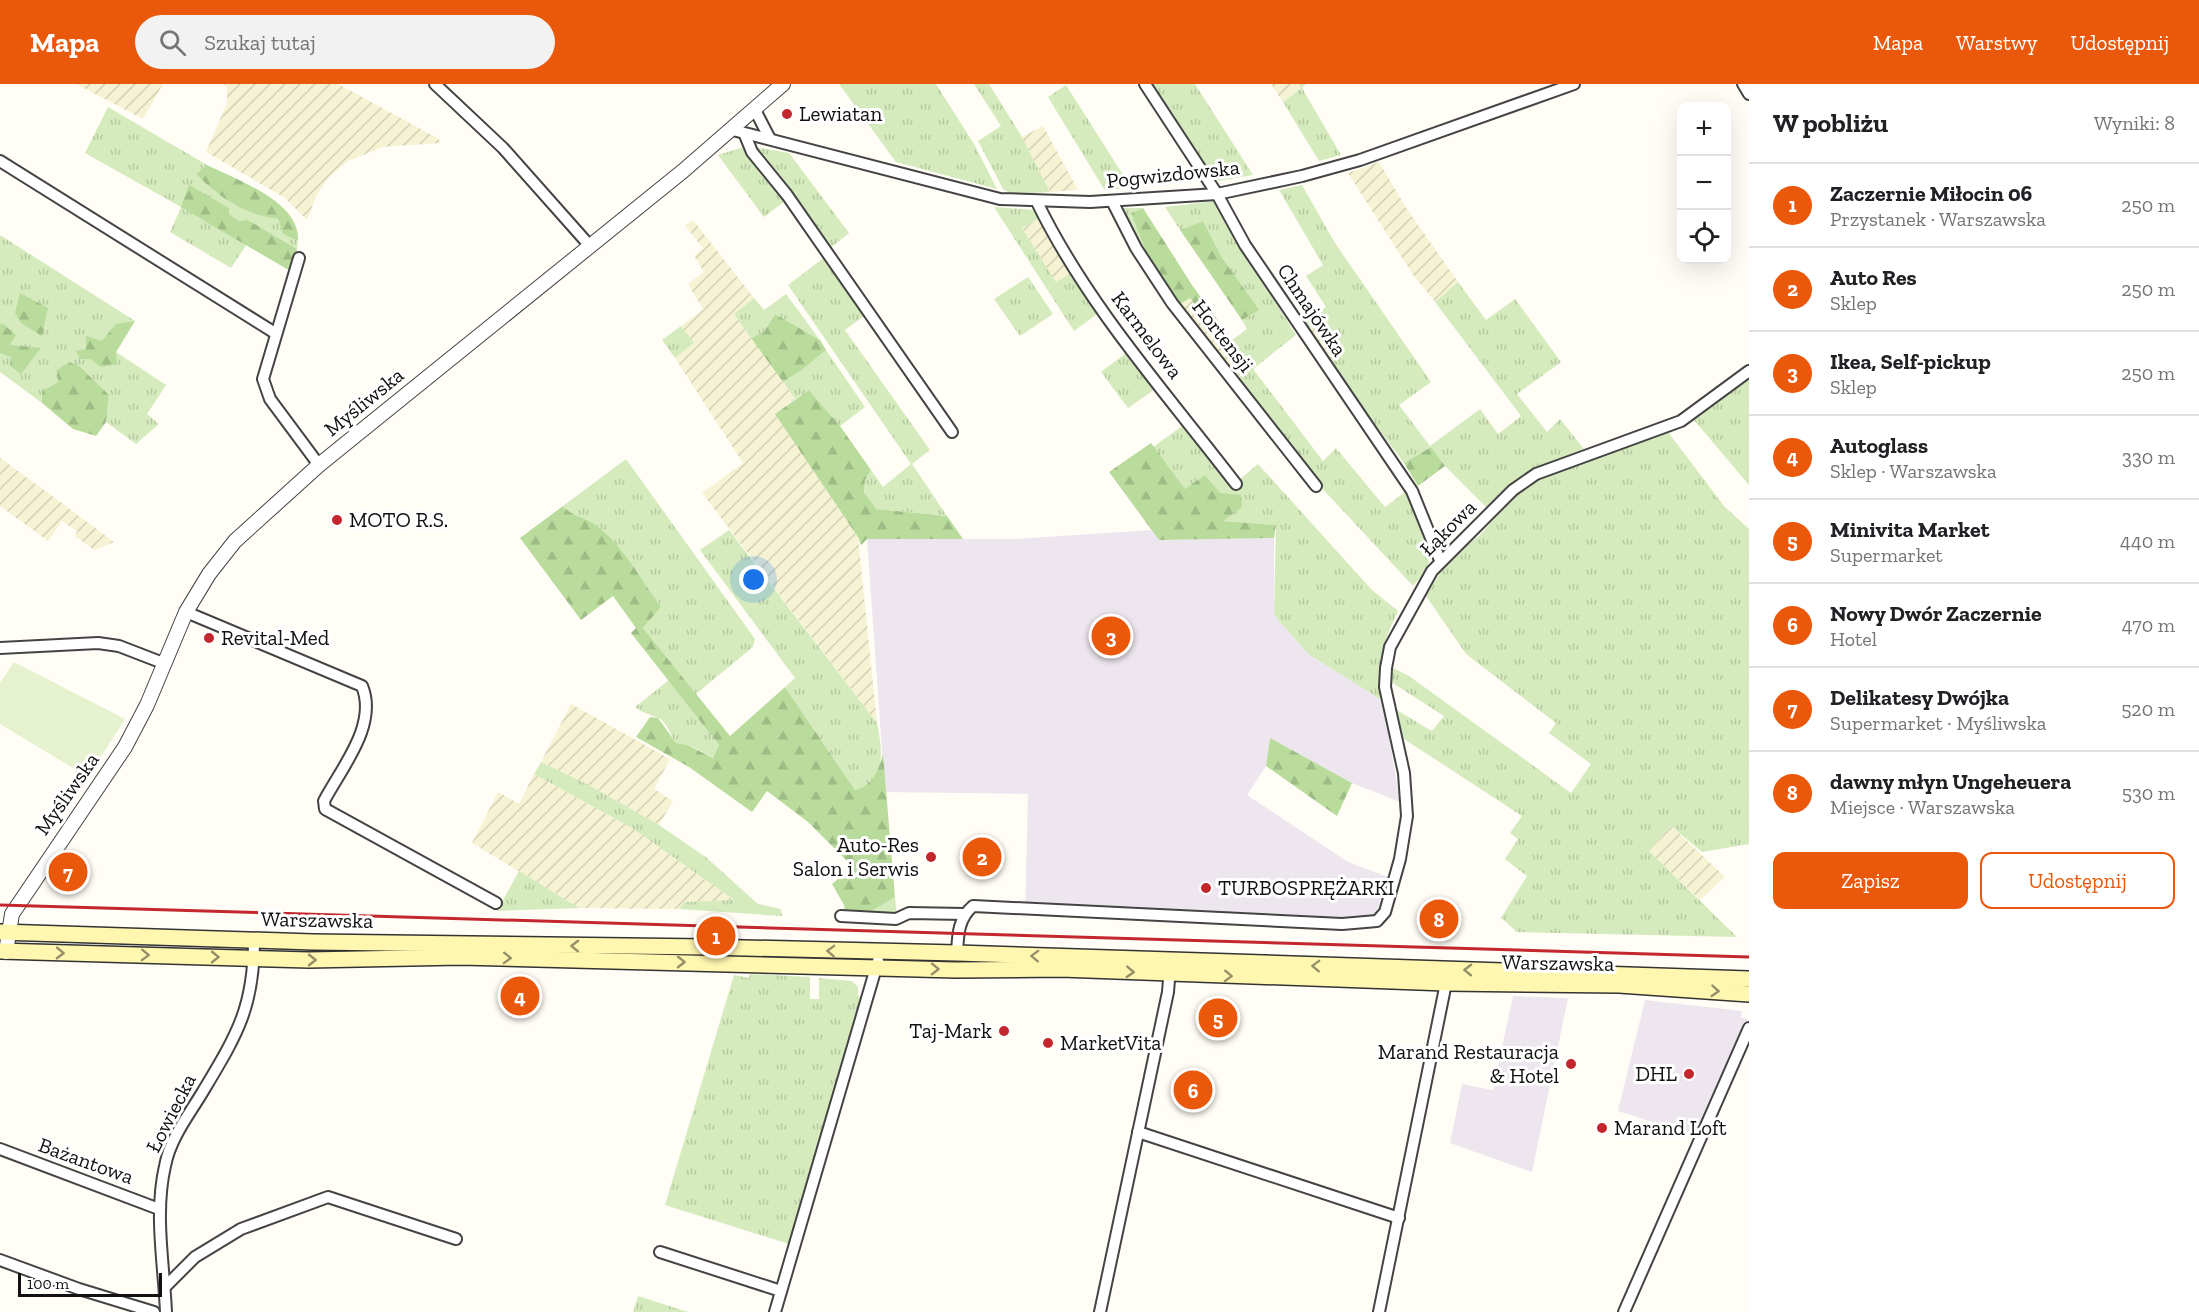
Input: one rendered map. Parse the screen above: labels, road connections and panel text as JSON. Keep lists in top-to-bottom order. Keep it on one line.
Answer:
{"streets":{"main road":["Warszawska"],"street":["Pogwizdowska","Chmajówka","Karmelowa","Hortensji","Myśliwska","Łąkowa","Łowiecka","Bażantowa"]},"crossings":[["Pogwizdowska","Chmajówka"],["Pogwizdowska","Karmelowa"],["Pogwizdowska","Hortensji"],["Pogwizdowska","Myśliwska"],["Chmajówka","Łąkowa"],["Myśliwska","Warszawska"],["Warszawska","Łowiecka"],["Łowiecka","Bażantowa"]],"places":["Lewiatan","MOTO R.S.","Revital-Med","Auto-Res Salon i Serwis","TURBOSPRĘŻARKI","Taj-Mark","MarketVita","Marand Restauracja & Hotel","DHL","Marand Loft"],"scale_bar":"100 m","page":{"header":"Mapa","search":"Szukaj tutaj","nav":["Mapa","Warstwy","Udostępnij"],"heading":["W pobliżu","Wyniki: 8"],"map_buttons":["+","−"],"list":[{"mark":"1","name":"Zaczernie Miłocin 06","note":"Przystanek · Warszawska","value":"250 m"},{"mark":"2","name":"Auto Res","note":"Sklep","value":"250 m"},{"mark":"3","name":"Ikea, Self-pickup","note":"Sklep","value":"250 m"},{"mark":"4","name":"Autoglass","note":"Sklep · Warszawska","value":"330 m"},{"mark":"5","name":"Minivita Market","note":"Supermarket","value":"440 m"},{"mark":"6","name":"Nowy Dwór Zaczernie","note":"Hotel","value":"470 m"},{"mark":"7","name":"Delikatesy Dwójka","note":"Supermarket · Myśliwska","value":"520 m"},{"mark":"8","name":"dawny młyn Ungeheuera","note":"Miejsce · Warszawska","value":"530 m"}],"pins":["3","2","7","8","1","4","5","6"],"buttons":["Zapisz","Udostępnij"],"scale":"100 m"}}
